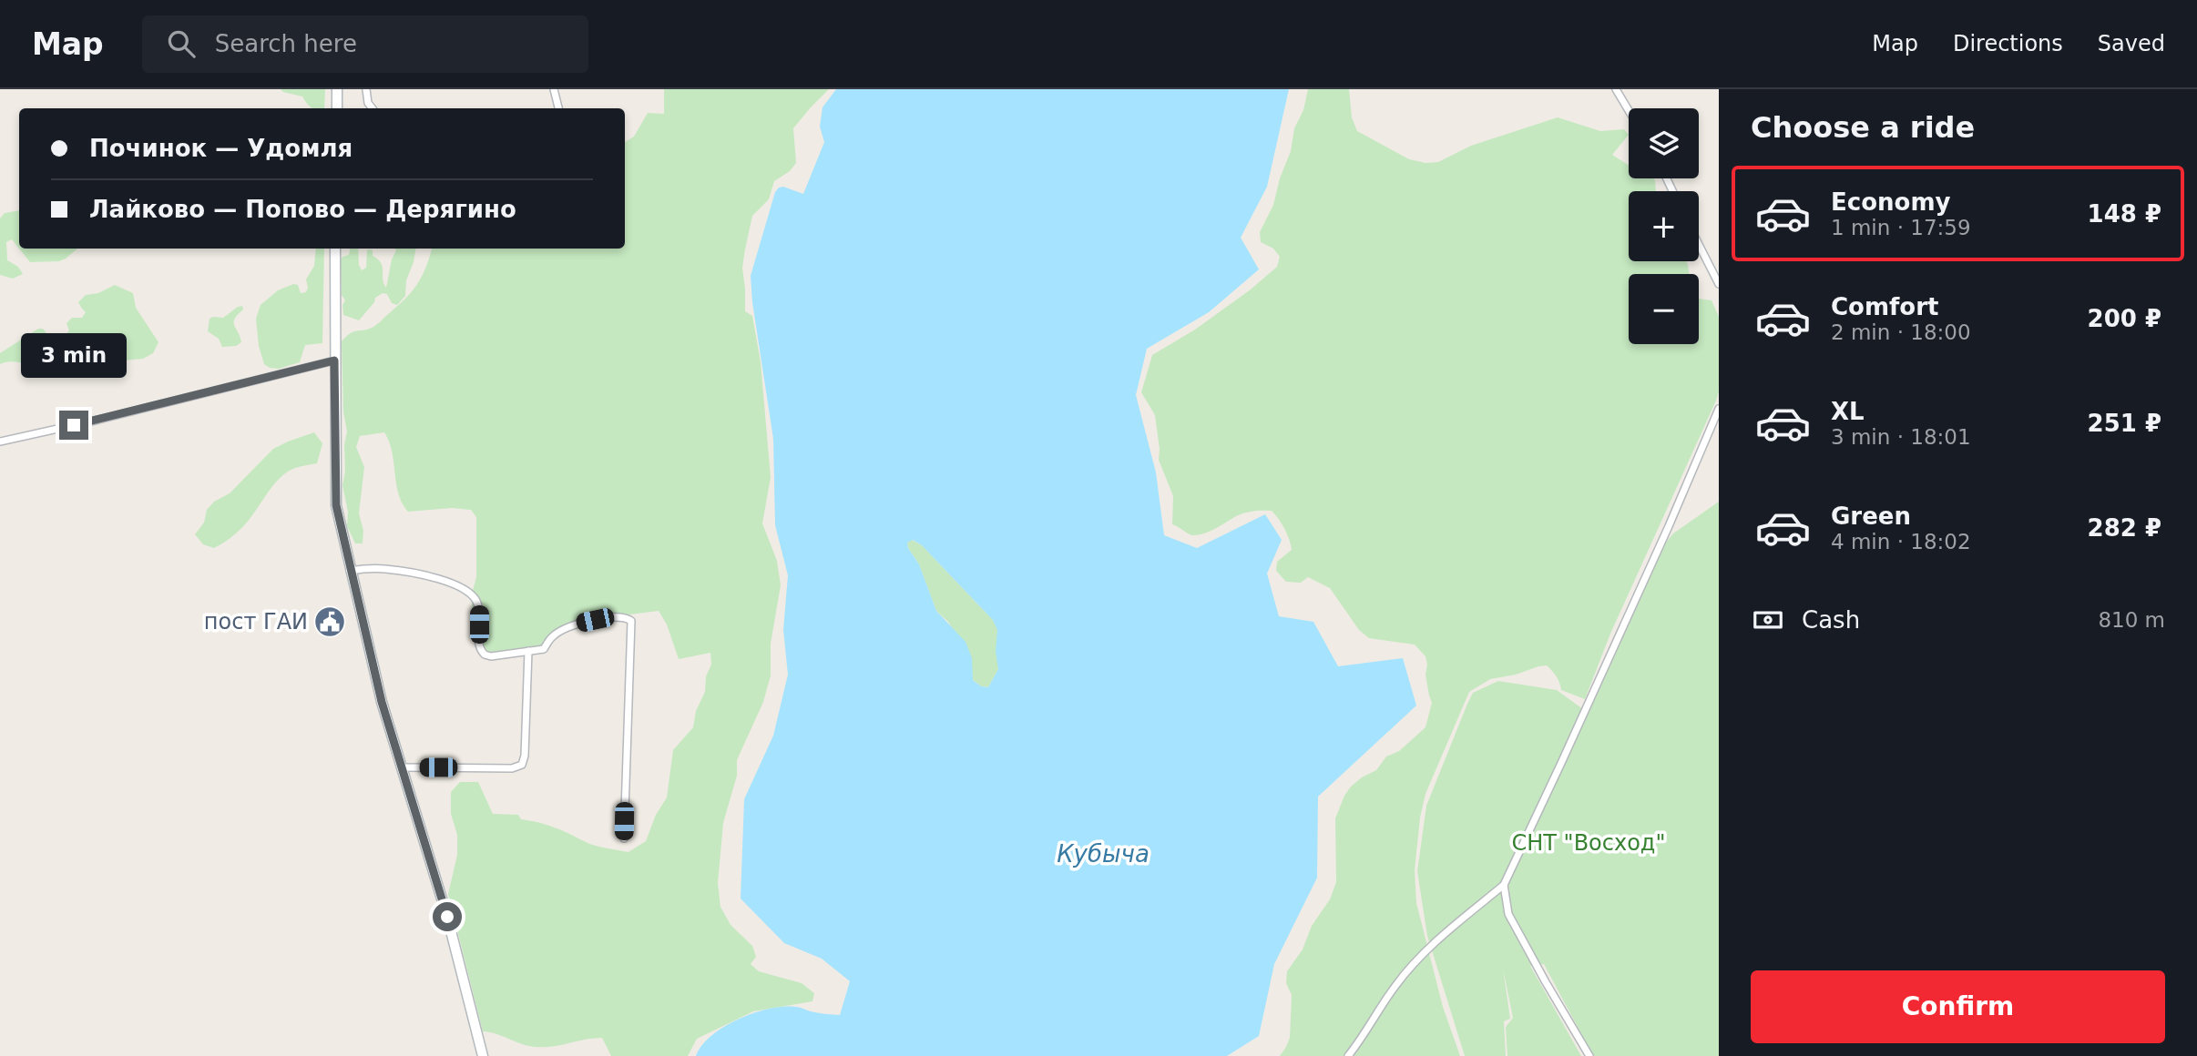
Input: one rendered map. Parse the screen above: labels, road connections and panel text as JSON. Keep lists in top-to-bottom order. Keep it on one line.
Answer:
{"water":["Кубыча"],"parks":["СНТ \"Восход\""],"places":{"public building":["пост ГАИ"]},"page":{"header":"Map","search":"Search here","nav":["Map","Directions","Saved"],"heading":"Choose a ride","map_buttons":["+","−"],"banner":["Починок — Удомля","Лайково — Попово — Дерягино"],"list":[{"name":"Economy","note":"1 min · 17:59","value":"148 ₽"},{"name":"Comfort","note":"2 min · 18:00","value":"200 ₽"},{"name":"XL","note":"3 min · 18:01","value":"251 ₽"},{"name":"Green","note":"4 min · 18:02","value":"282 ₽"}],"bubble":"3 min","pay":["Cash","810 m"],"buttons":"Confirm"}}
